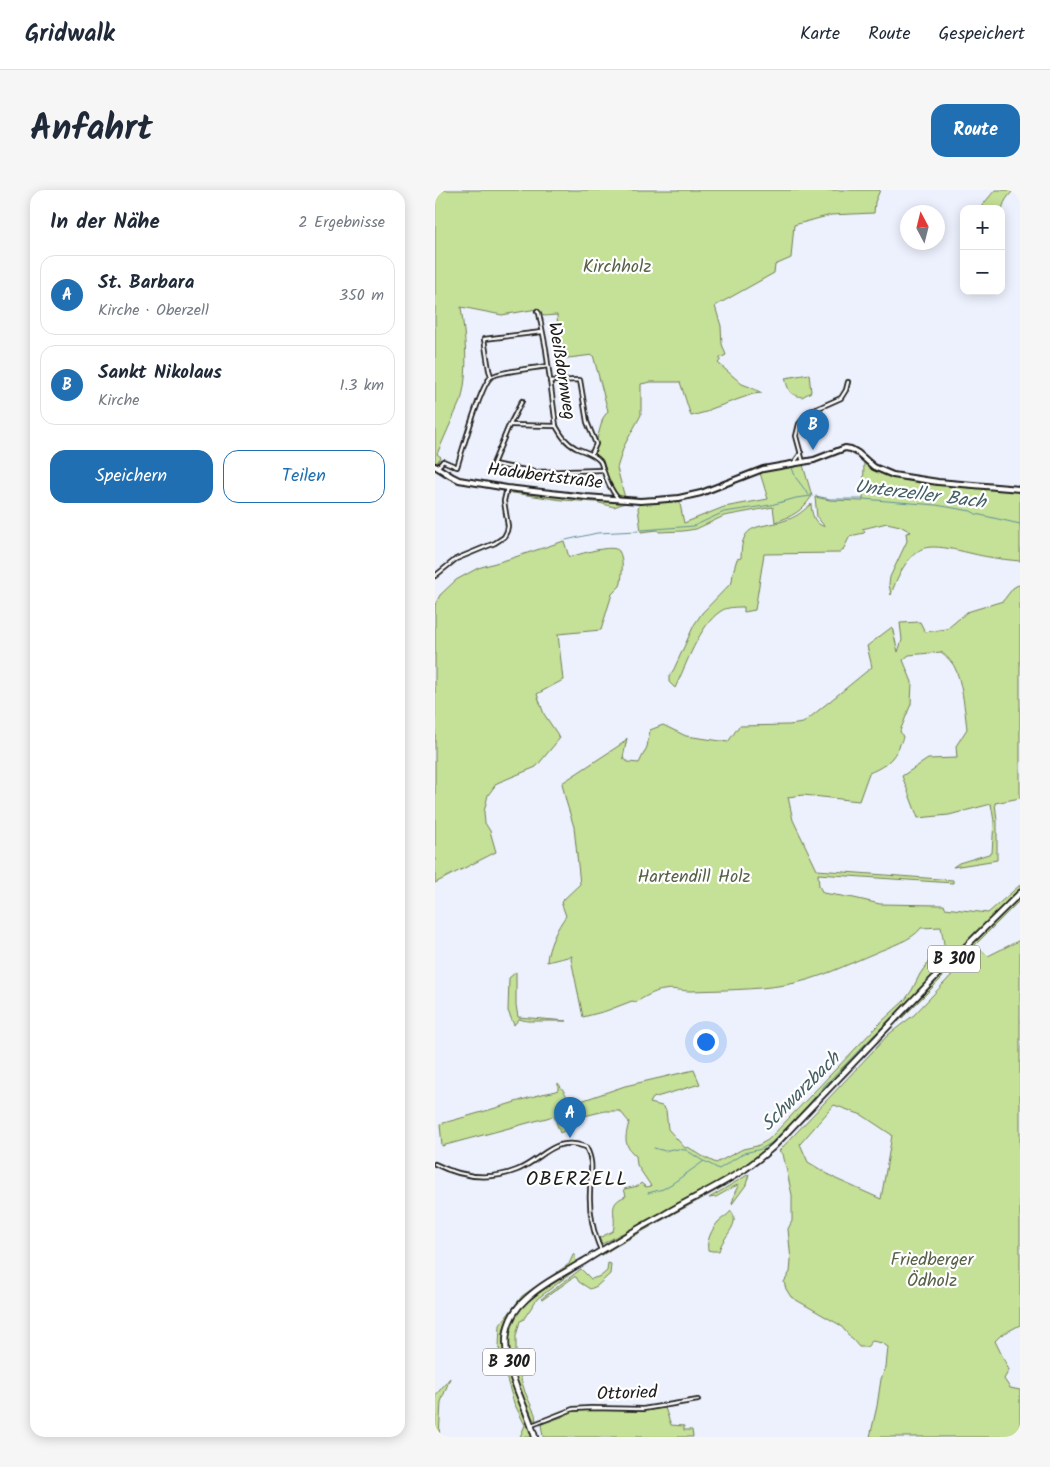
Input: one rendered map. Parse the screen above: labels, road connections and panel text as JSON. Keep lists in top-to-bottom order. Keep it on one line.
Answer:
{"streets":{"main road":["B 300"],"street":["Weißdornweg","Hadubertstraße","Ottoried"]},"crossings":[["B 300","Ottoried"]],"districts":["OBERZELL"],"water":["Unterzeller Bach","Schwarzbach"],"parks":["Kirchholz","Hartendill Holz","Friedberger Ödholz"],"north":"top","page":{"header":"Gridwalk","nav":["Karte","Route","Gespeichert"],"title":"Anfahrt","buttons":["Route",["Speichern","Teilen"]],"heading":["In der Nähe","2 Ergebnisse"],"map_buttons":["+","−"],"list":[{"mark":"A","name":"St. Barbara","note":"Kirche · Oberzell","value":"350 m"},{"mark":"B","name":"Sankt Nikolaus","note":"Kirche","value":"1.3 km"}],"pins":["B","A"]}}
